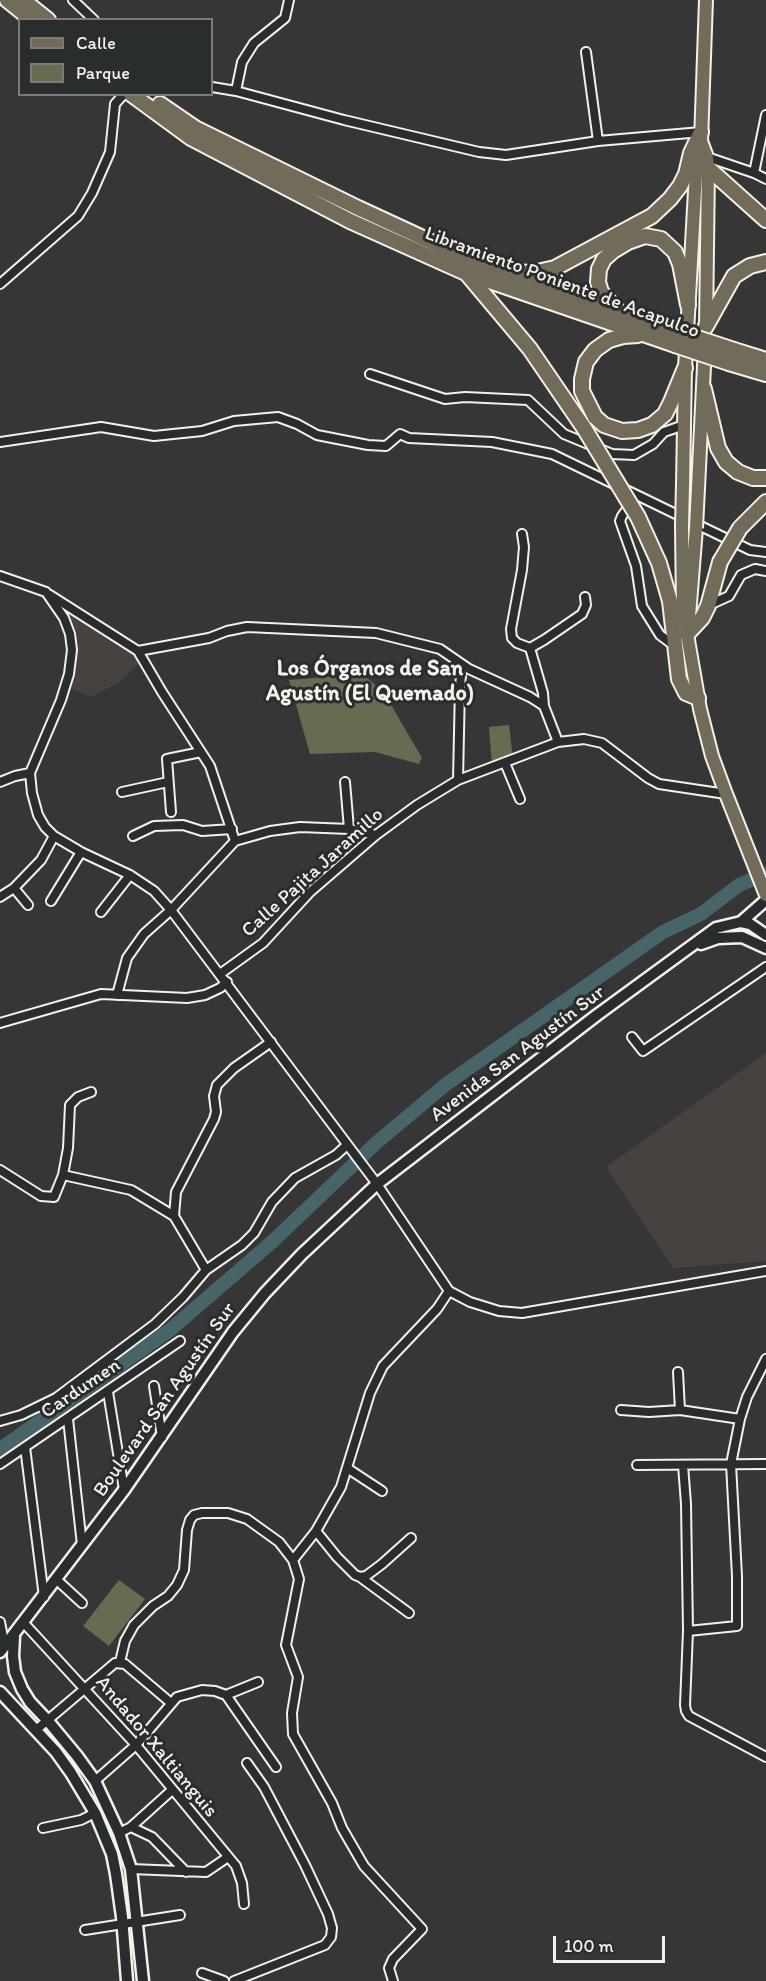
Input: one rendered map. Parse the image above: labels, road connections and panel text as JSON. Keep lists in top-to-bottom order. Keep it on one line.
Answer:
{"streets":{"highway":["Libramiento Poniente de Acapulco"],"main road":["Avenida San Agustín Sur","Boulevard San Agustín Sur"],"street":["Calle Pajita Jaramillo","Cardumen","Andador Xaltianguis"]},"crossings":[["Avenida San Agustín Sur","Boulevard San Agustín Sur"],["Boulevard San Agustín Sur","Andador Xaltianguis"]],"districts":["Los Órganos de San Agustín (El Quemado)"],"legend":["Calle","Parque"],"scale_bar":"100 m"}
